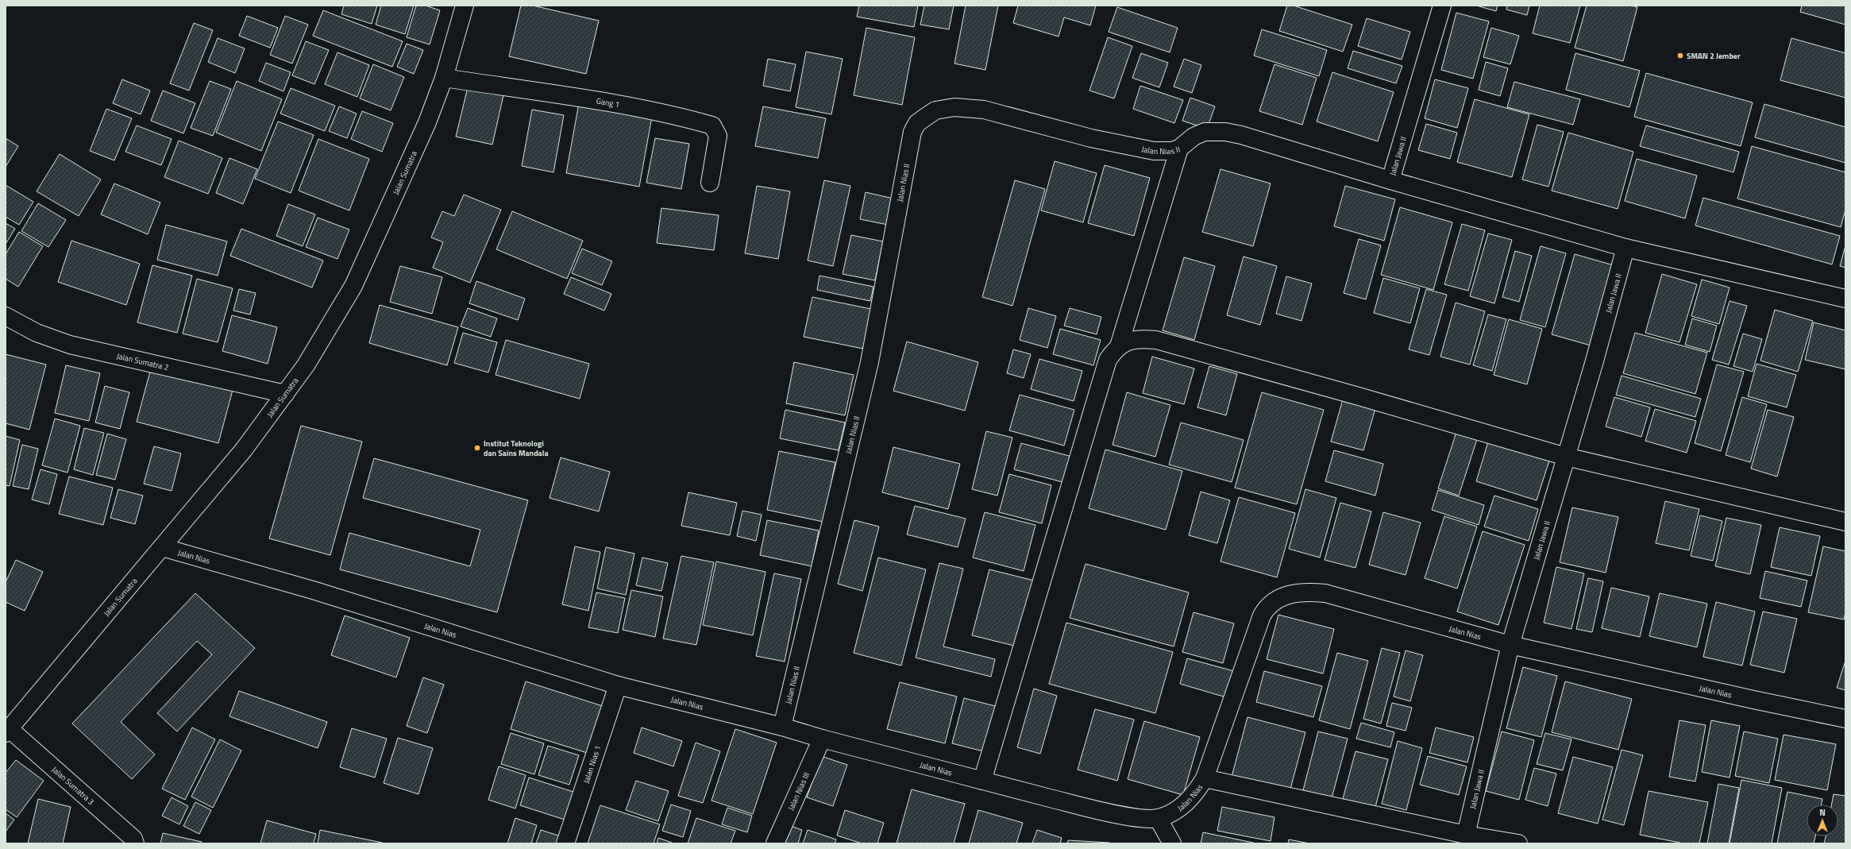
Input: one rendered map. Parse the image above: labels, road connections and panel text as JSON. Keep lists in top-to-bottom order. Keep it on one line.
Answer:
{"streets":{"street":["Gang 1","Jalan Nias II","Jalan Jawa II","Jalan Sumatra","Jalan Sumatra 2","Jalan Nias","Jalan Nias 1","Jalan Sumatra 3","Jalan Nias III"]},"crossings":[["Gang 1","Jalan Sumatra"],["Jalan Nias II","Jalan Jawa II"],["Jalan Nias II","Jalan Nias"],["Jalan Jawa II","Jalan Nias"],["Jalan Sumatra","Jalan Sumatra 2"],["Jalan Sumatra","Jalan Nias"],["Jalan Sumatra","Jalan Sumatra 3"],["Jalan Nias","Jalan Nias 1"],["Jalan Nias","Jalan Nias III"]],"places":["SMAN 2 Jember","Institut Teknologi dan Sains Mandala"],"north":"top"}
